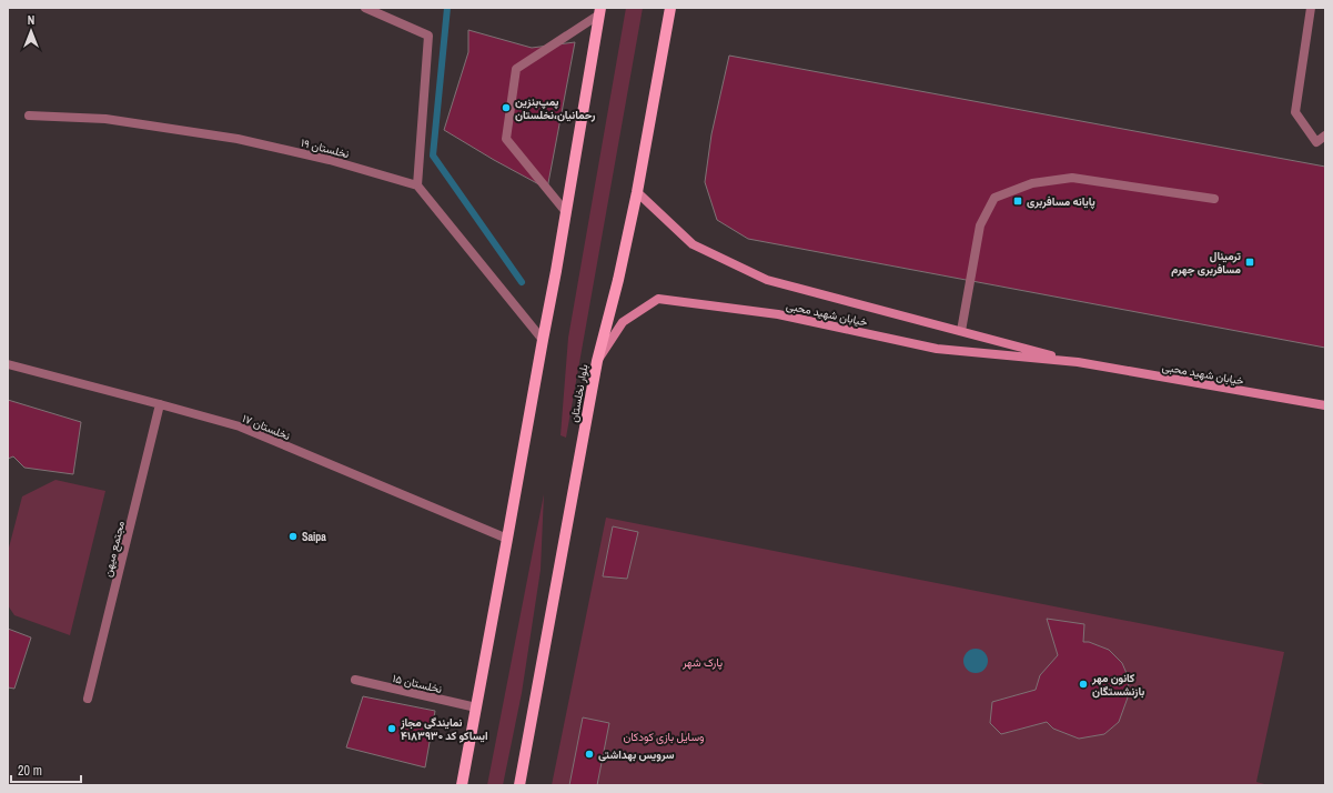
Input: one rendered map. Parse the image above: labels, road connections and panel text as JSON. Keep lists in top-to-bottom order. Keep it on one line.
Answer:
{"streets":{"main road":["خیابان شهید محبی","بلوار نخلستان"],"street":["نخلستان ۱۹","نخلستان ۱۷","مجتمع میهن","نخلستان ۱۵"]},"crossings":[["خیابان شهید محبی","بلوار نخلستان"],["نخلستان ۱۷","مجتمع میهن"]],"parks":["پارک شهر","وسایل بازی کودکان"],"places":{"other":["پمپ‌بنزین رحمانیان،نخلستان","Saipa","کانون مهر بازنشستگان","نمایندگی مجاز ایساکو کد ۴۱۸۳۹۳۰","سرویس بهداشتی"],"transit":["پایانه مسافربری","ترمینال مسافربری جهرم"]},"scale_bar":"20 m","north":"top"}
